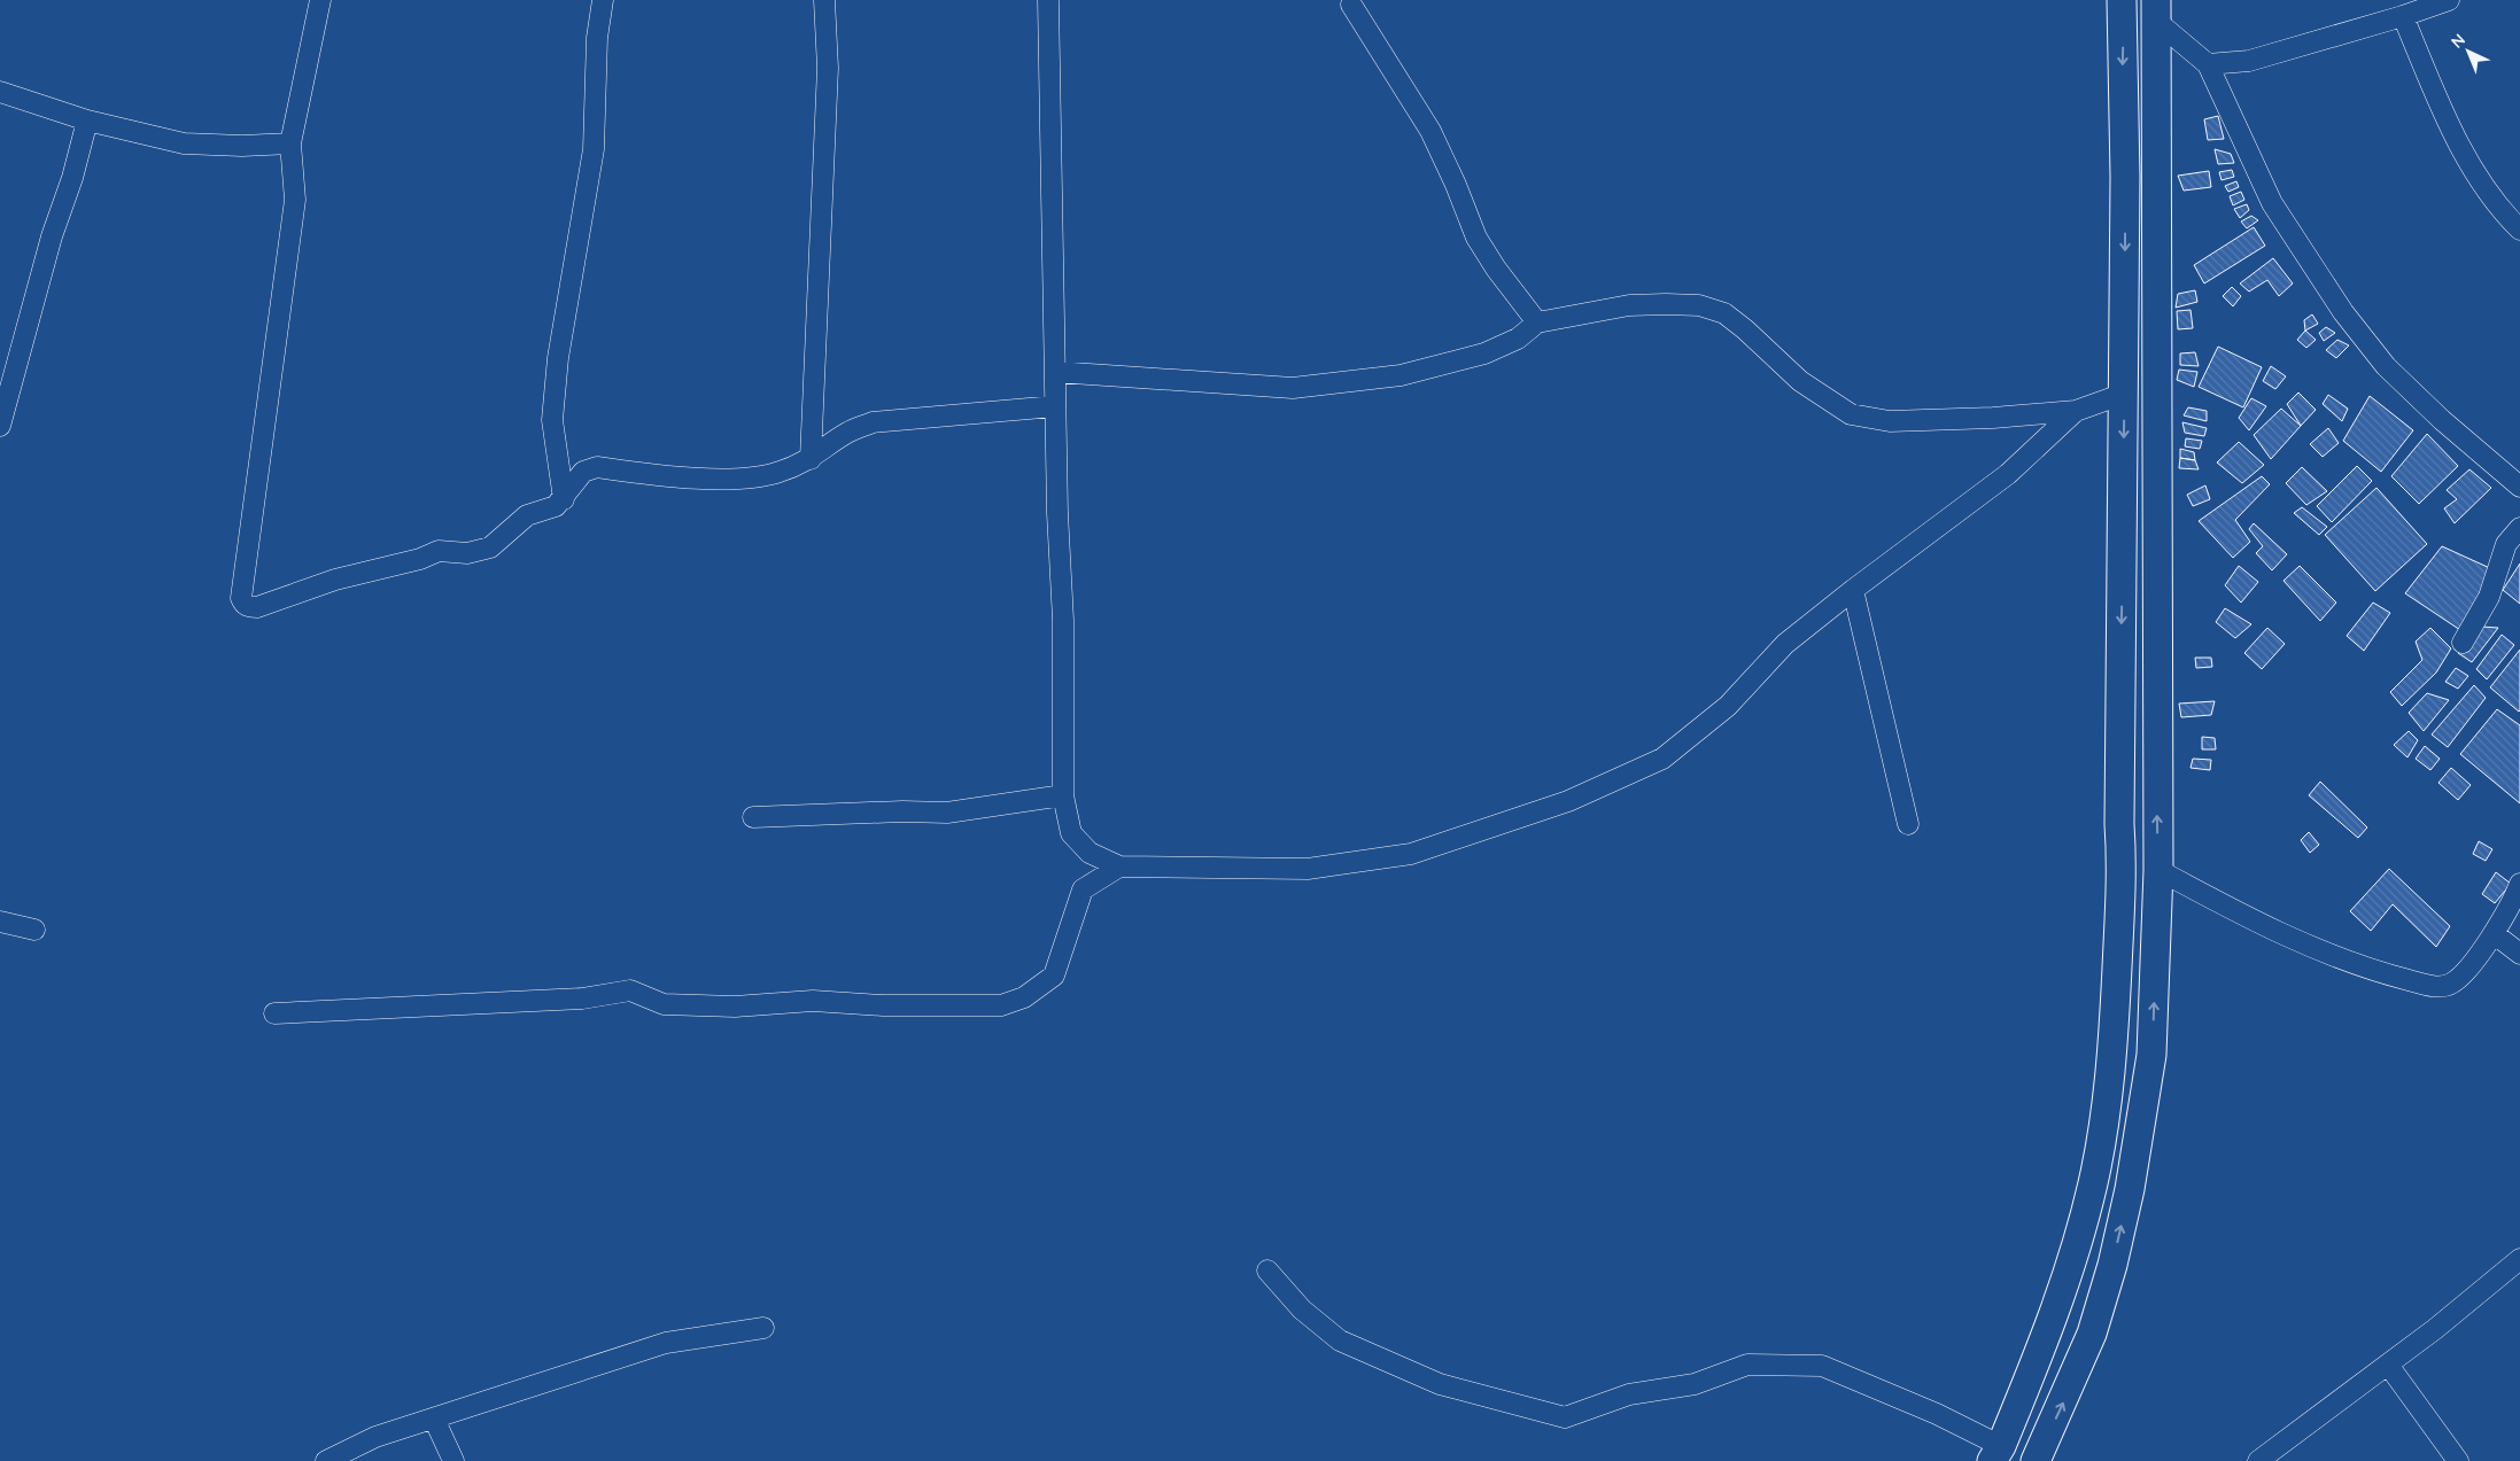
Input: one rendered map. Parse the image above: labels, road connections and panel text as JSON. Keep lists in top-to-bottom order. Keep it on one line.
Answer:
{"north":"top left"}
